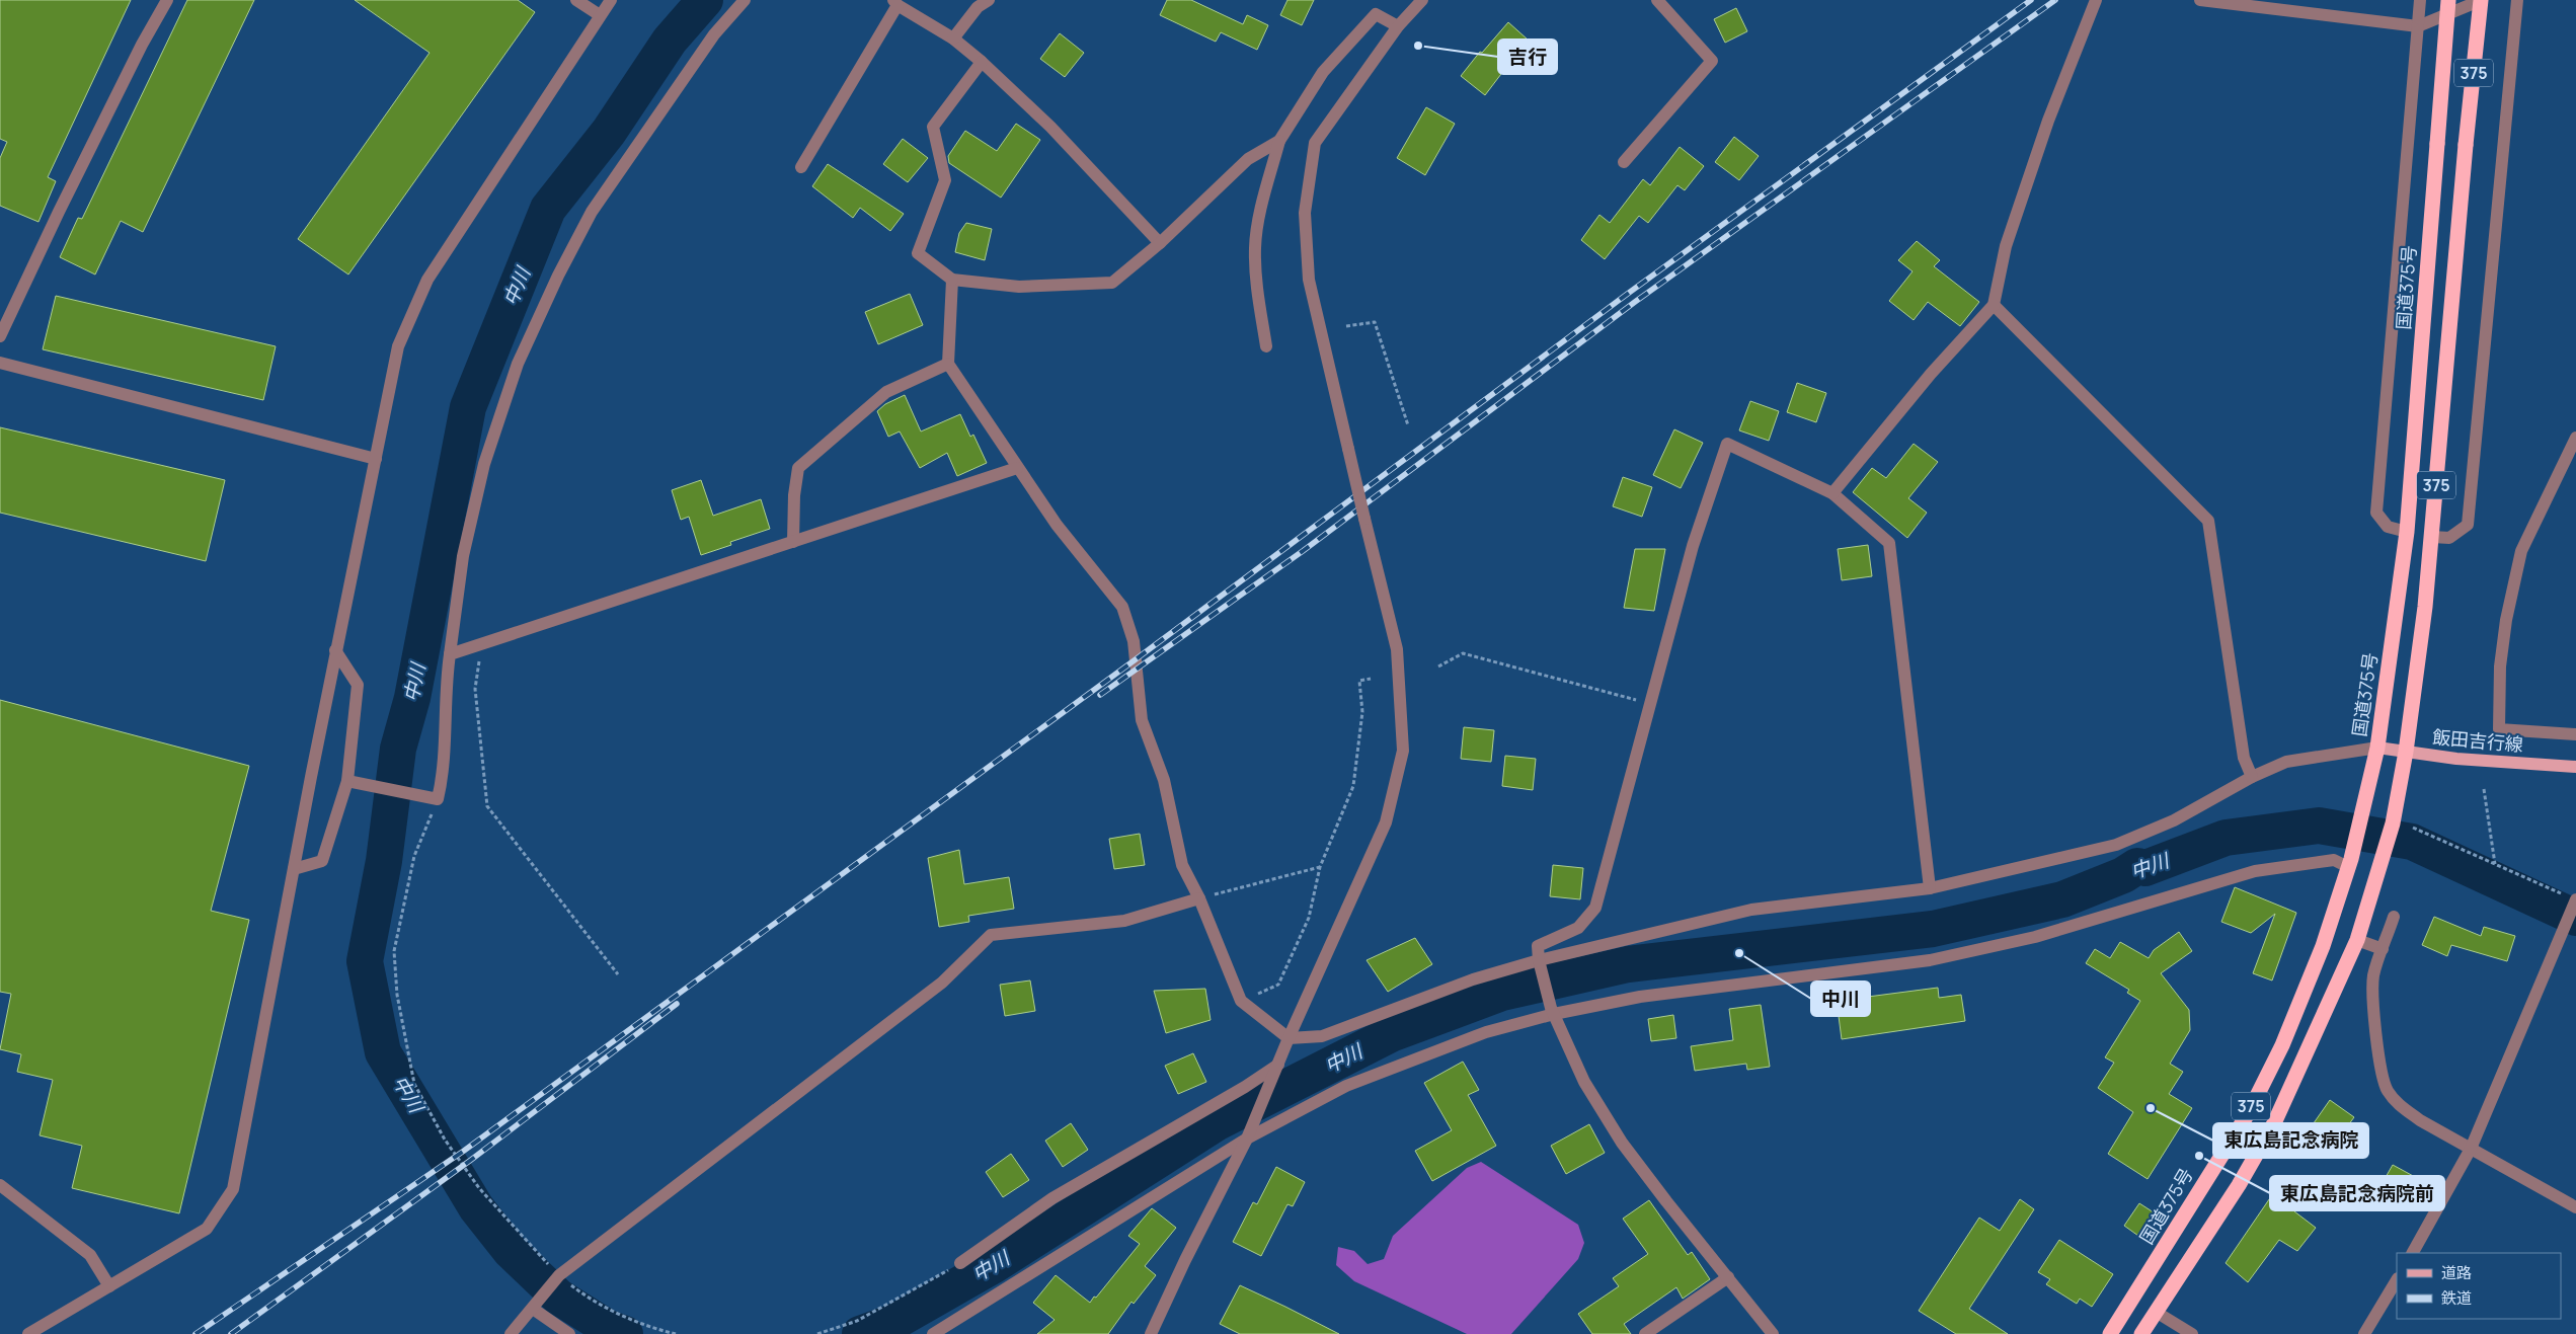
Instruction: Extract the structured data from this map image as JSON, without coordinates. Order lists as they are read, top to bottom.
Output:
{
  "streets": {
    "highway": ["375", "国道375号"],
    "main road": ["飯田吉行線"]
  },
  "crossings": [
    ["375", "飯田吉行線"],
    ["国道375号", "飯田吉行線"]
  ],
  "water": ["中川"],
  "places": [
    "吉行",
    "中川",
    "東広島記念病院",
    "東広島記念病院前"
  ],
  "legend": ["道路", "鉄道"]
}
